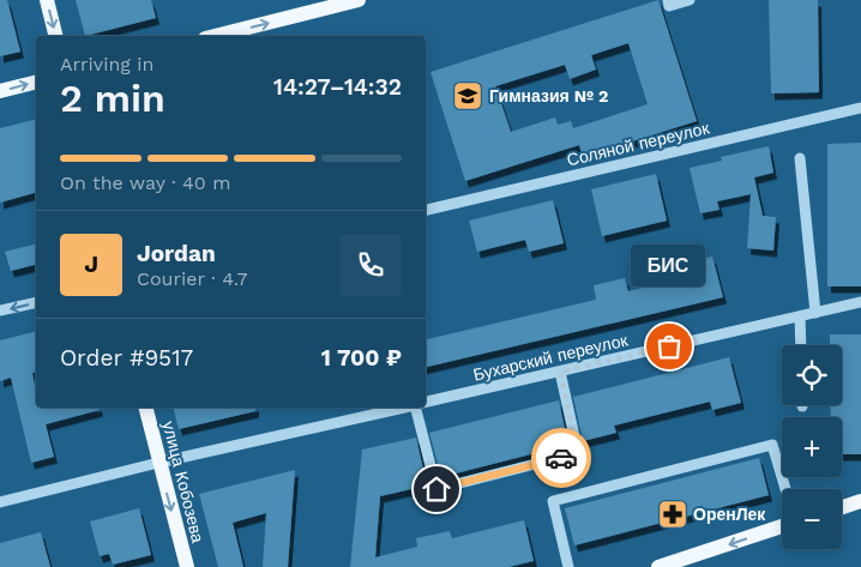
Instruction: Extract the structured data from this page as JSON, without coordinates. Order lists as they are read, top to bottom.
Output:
{
  "streets": {
    "main road": ["улица Кобозева"],
    "street": ["Соляной переулок", "Бухарский переулок"]
  },
  "one_way": ["улица Кобозева"],
  "places": {
    "school or university": ["Гимназия № 2"],
    "other": ["БИС"],
    "pharmacy": ["ОренЛек"]
  },
  "page": {
    "heading": ["2 min", "Arriving in", "14:27–14:32"],
    "panel": [
      "Jordan",
      "Courier · 4.7",
      "Order #9517",
      "1 700 ₽"
    ],
    "bar": "On the way · 40 m",
    "round": "J",
    "bubble": "БИС",
    "map_buttons": ["+", "−"]
  }
}
